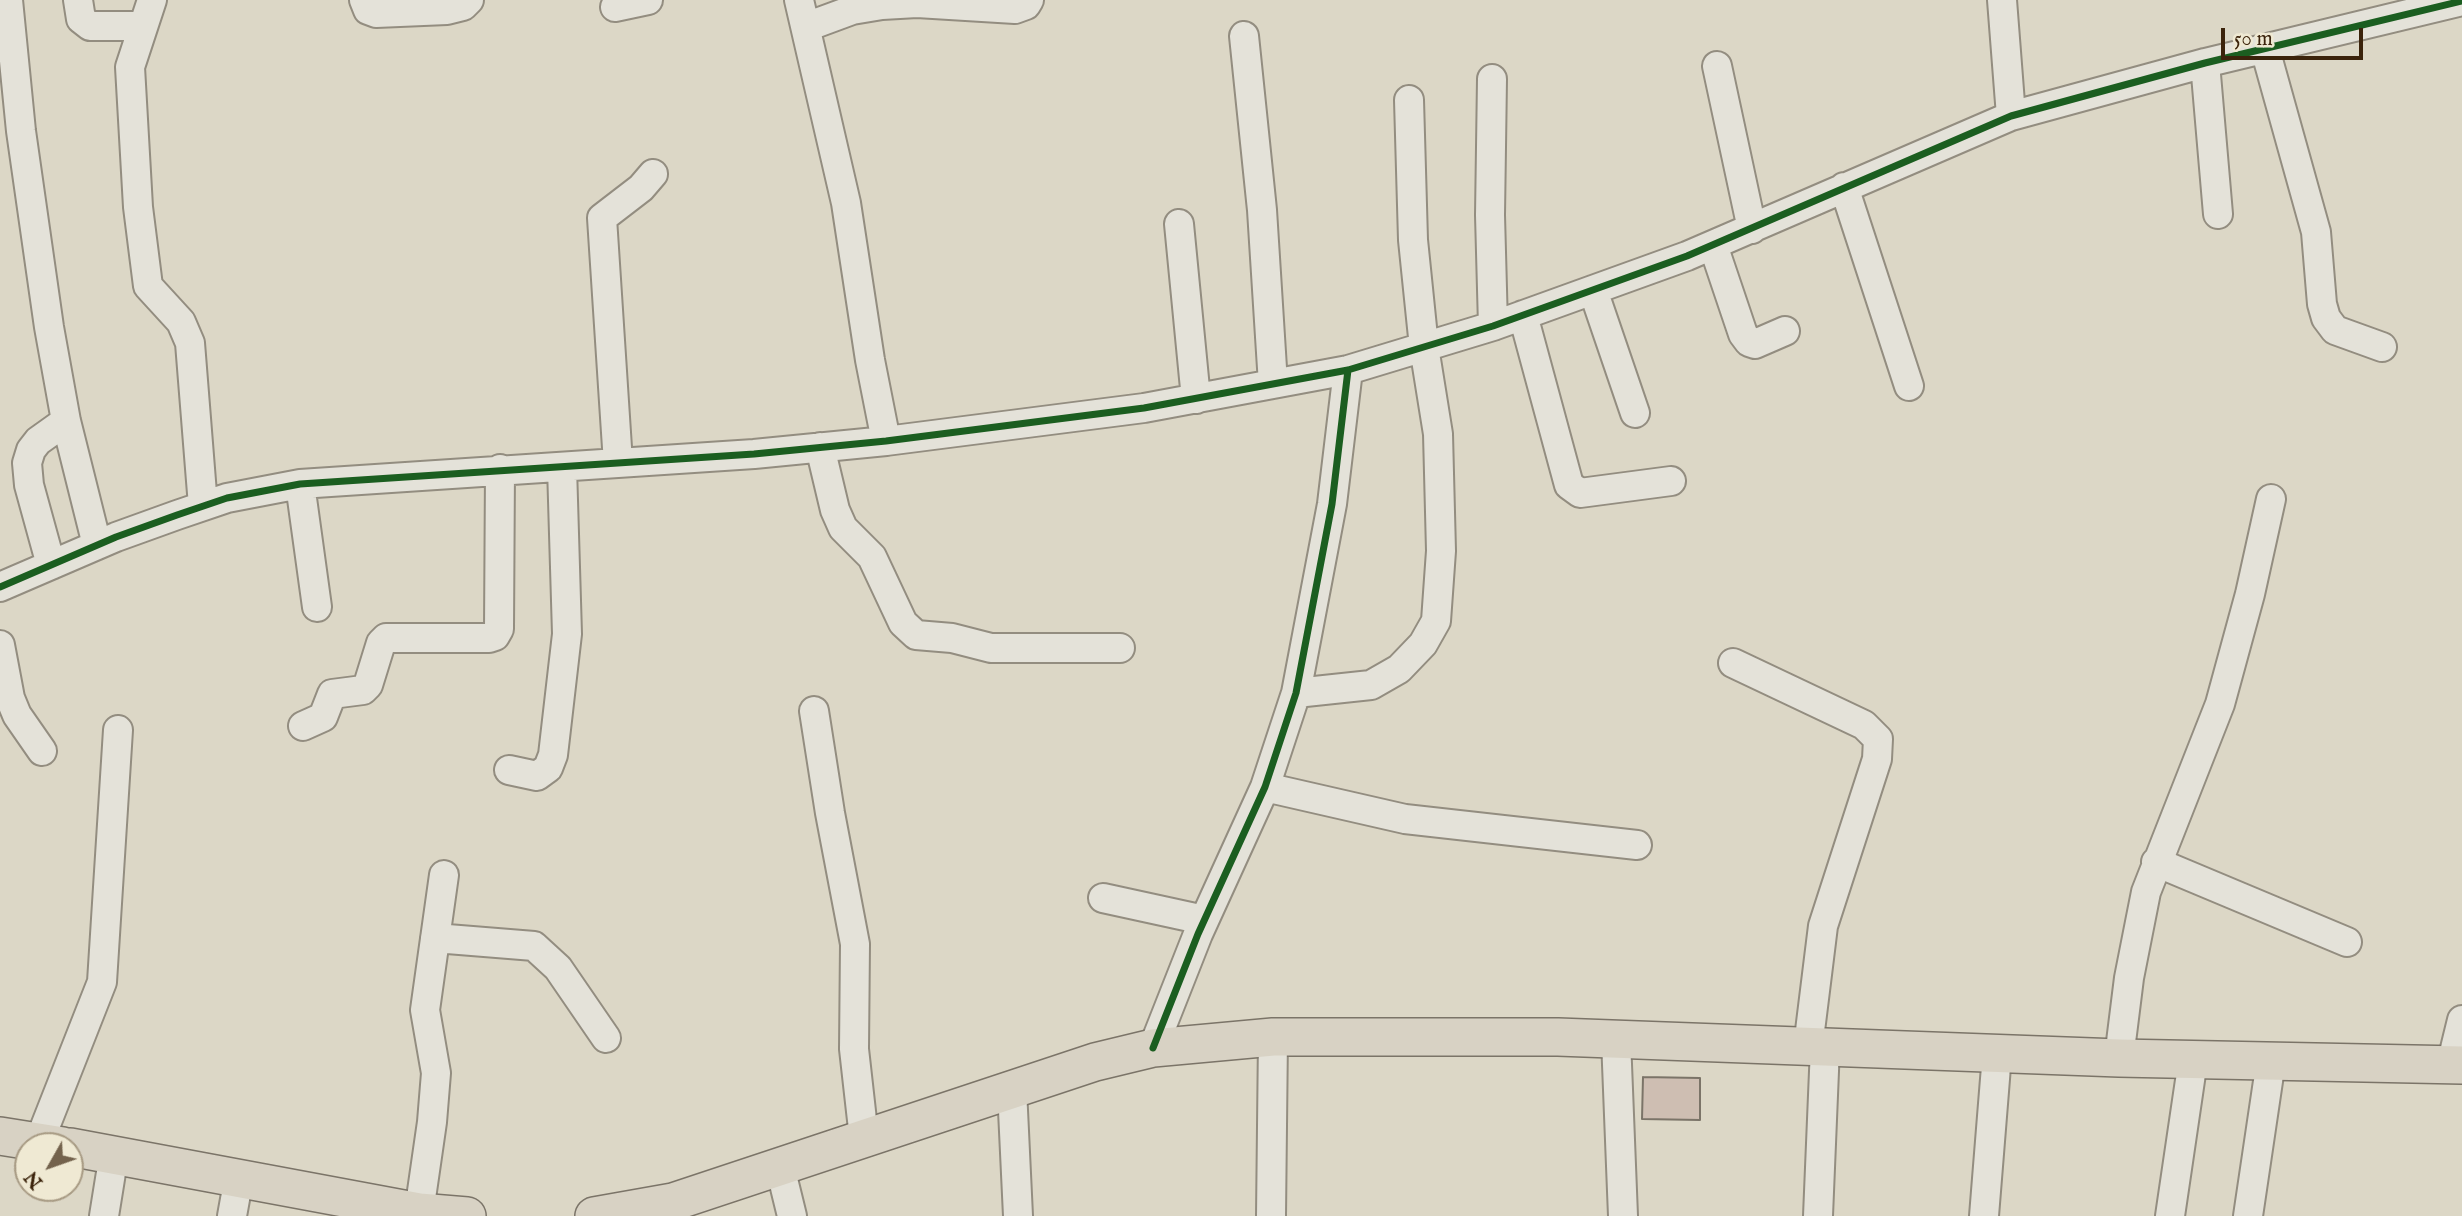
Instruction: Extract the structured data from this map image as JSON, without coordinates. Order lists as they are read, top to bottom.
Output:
{
  "scale_bar": "50 m",
  "north": "bottom left"
}
